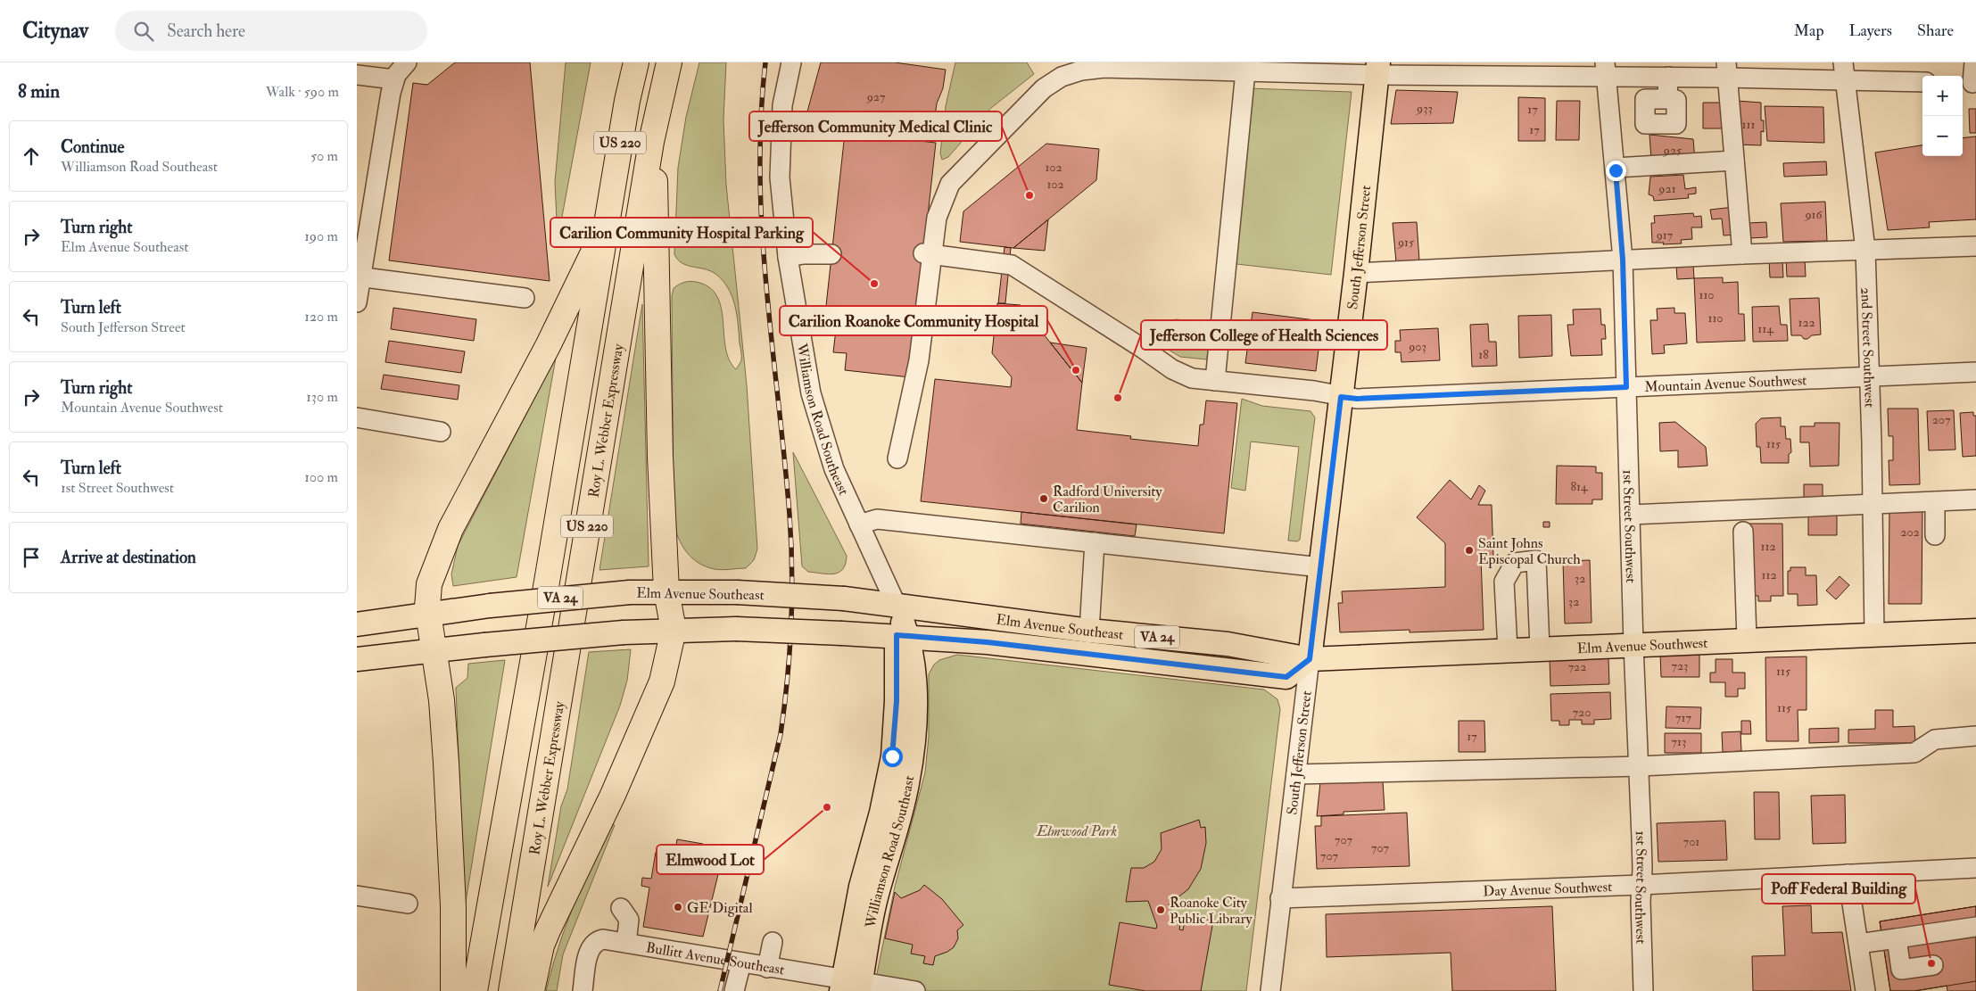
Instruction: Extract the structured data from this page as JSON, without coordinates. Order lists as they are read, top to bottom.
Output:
{
  "streets": {
    "highway": ["US 220", "Roy L. Webber Expressway"],
    "main road": [
      "South Jefferson Street",
      "Williamson Road Southeast",
      "Elm Avenue Southeast",
      "VA 24",
      "Elm Avenue Southwest"
    ],
    "street": [
      "2nd Street Southwest",
      "Mountain Avenue Southwest",
      "1st Street Southwest",
      "Day Avenue Southwest",
      "Bullitt Avenue Southeast"
    ]
  },
  "crossings": [
    ["South Jefferson Street", "Mountain Avenue Southwest"],
    ["South Jefferson Street", "Elm Avenue Southeast"],
    ["South Jefferson Street", "Elm Avenue Southwest"],
    ["South Jefferson Street", "Day Avenue Southwest"],
    ["2nd Street Southwest", "Mountain Avenue Southwest"],
    ["2nd Street Southwest", "Elm Avenue Southwest"],
    ["Mountain Avenue Southwest", "1st Street Southwest"],
    ["Williamson Road Southeast", "Elm Avenue Southeast"],
    ["Williamson Road Southeast", "Bullitt Avenue Southeast"],
    ["1st Street Southwest", "Elm Avenue Southwest"],
    ["1st Street Southwest", "Day Avenue Southwest"],
    ["Elm Avenue Southeast", "Elm Avenue Southwest"]
  ],
  "parks": ["Elmwood Park"],
  "places": [
    "Jefferson Community Medical Clinic",
    "Carilion Community Hospital Parking",
    "Carilion Roanoke Community Hospital",
    "Jefferson College of Health Sciences",
    "Radford University Carilion",
    "Saint Johns Episcopal Church",
    "Elmwood Lot",
    "GE Digital",
    "Roanoke City Public Library",
    "Poff Federal Building"
  ],
  "house_numbers": [
    "927",
    "933",
    "17",
    "111",
    "17",
    "925",
    "102",
    "102",
    "921",
    "916",
    "917",
    "915",
    "110",
    "110",
    "122",
    "114",
    "903",
    "18",
    "207",
    "115",
    "814",
    "202",
    "112",
    "112",
    "32",
    "32",
    "723",
    "722",
    "115",
    "115",
    "720",
    "717",
    "17",
    "713",
    "707",
    "701",
    "707",
    "707"
  ],
  "page": {
    "header": "Citynav",
    "search": "Search here",
    "nav": ["Map", "Layers", "Share"],
    "heading": ["8 min", "Walk · 590 m"],
    "map_buttons": ["+", "−"],
    "list": [
      ["Continue", "Williamson Road Southeast", "50 m"],
      ["Turn right", "Elm Avenue Southeast", "190 m"],
      ["Turn left", "South Jefferson Street", "120 m"],
      ["Turn right", "Mountain Avenue Southwest", "130 m"],
      ["Turn left", "1st Street Southwest", "100 m"],
      "Arrive at destination"
    ]
  }
}
